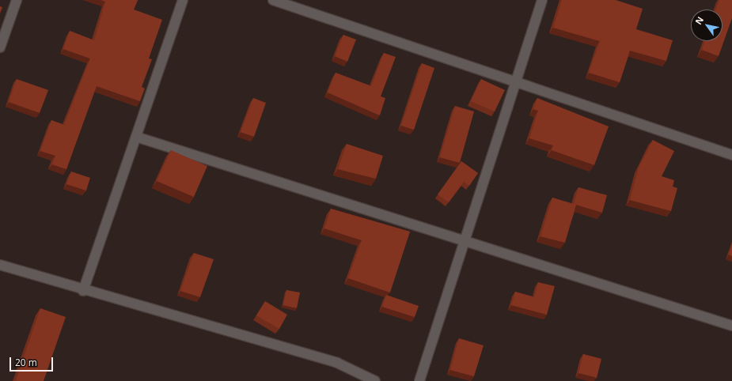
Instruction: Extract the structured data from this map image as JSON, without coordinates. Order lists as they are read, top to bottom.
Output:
{
  "scale_bar": "20 m",
  "north": "top left"
}
